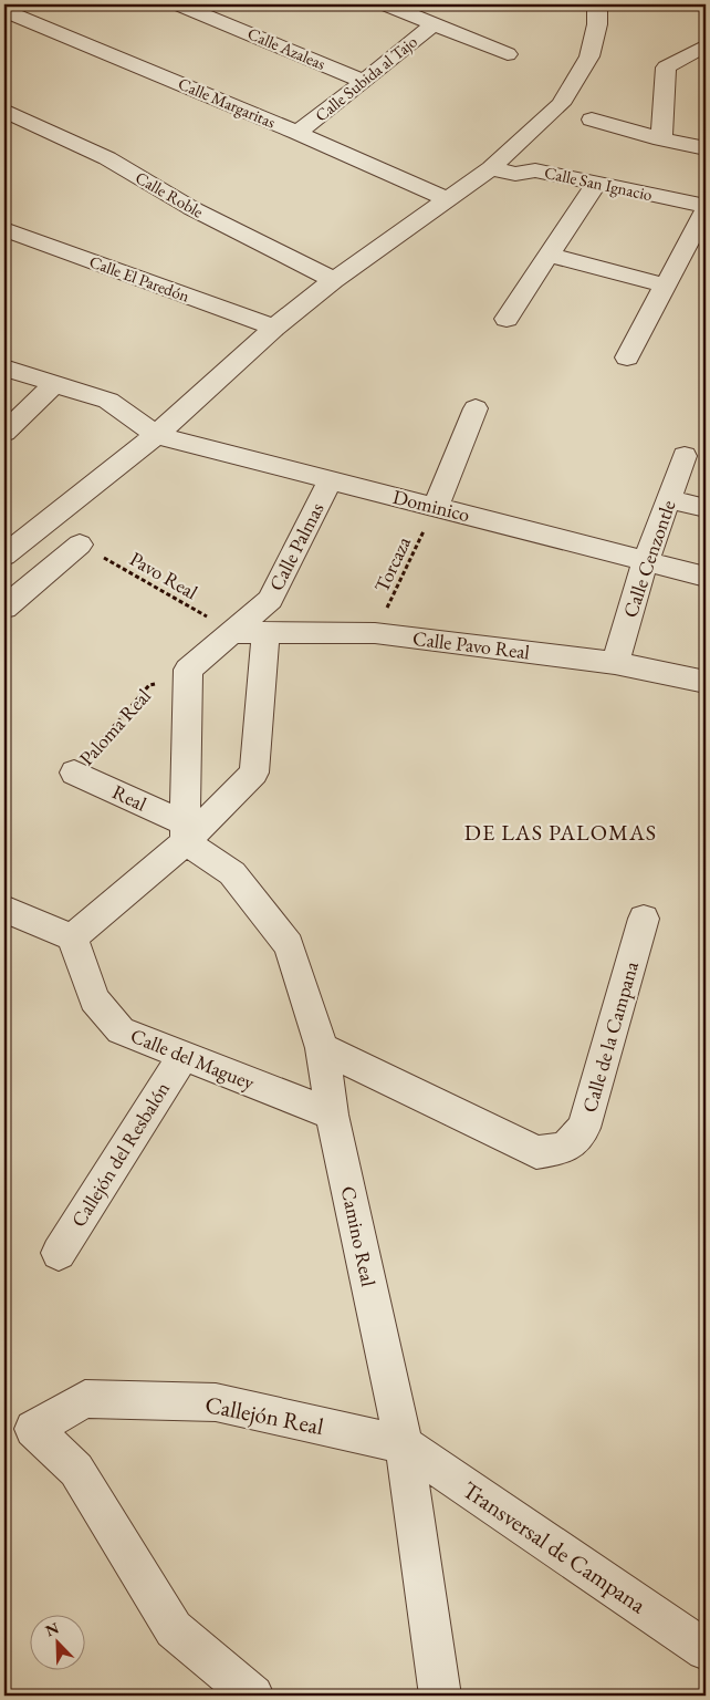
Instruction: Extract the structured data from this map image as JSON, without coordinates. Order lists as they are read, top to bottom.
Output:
{
  "streets": {
    "street": [
      "Calle Azaleas",
      "Calle Subida al Tajo",
      "Calle Margaritas",
      "Calle San Ignacio",
      "Calle Roble",
      "Calle El Paredón",
      "Dominico",
      "Calle Palmas",
      "Calle Cenzontle",
      "Calle Pavo Real",
      "Real",
      "Calle de la Campana",
      "Calle del Maguey",
      "Callejón del Resbalón",
      "Camino Real",
      "Callejón Real",
      "Transversal de Campana"
    ],
    "path": ["Torcaza", "Pavo Real", "Paloma Real"]
  },
  "crossings": [
    ["Calle Azaleas", "Calle Subida al Tajo"],
    ["Calle Subida al Tajo", "Calle Margaritas"],
    ["Dominico", "Calle Palmas"],
    ["Dominico", "Calle Cenzontle"],
    ["Dominico", "Torcaza"],
    ["Calle Palmas", "Pavo Real"],
    ["Calle Palmas", "Calle Pavo Real"],
    ["Calle Cenzontle", "Calle Pavo Real"],
    ["Torcaza", "Calle Pavo Real"],
    ["Pavo Real", "Calle Pavo Real"],
    ["Paloma Real", "Real"],
    ["Real", "Camino Real"],
    ["Calle de la Campana", "Camino Real"],
    ["Calle del Maguey", "Callejón del Resbalón"],
    ["Calle del Maguey", "Camino Real"],
    ["Camino Real", "Callejón Real"],
    ["Camino Real", "Transversal de Campana"],
    ["Callejón Real", "Transversal de Campana"]
  ],
  "districts": ["DE LAS PALOMAS"],
  "north": "top left"
}
